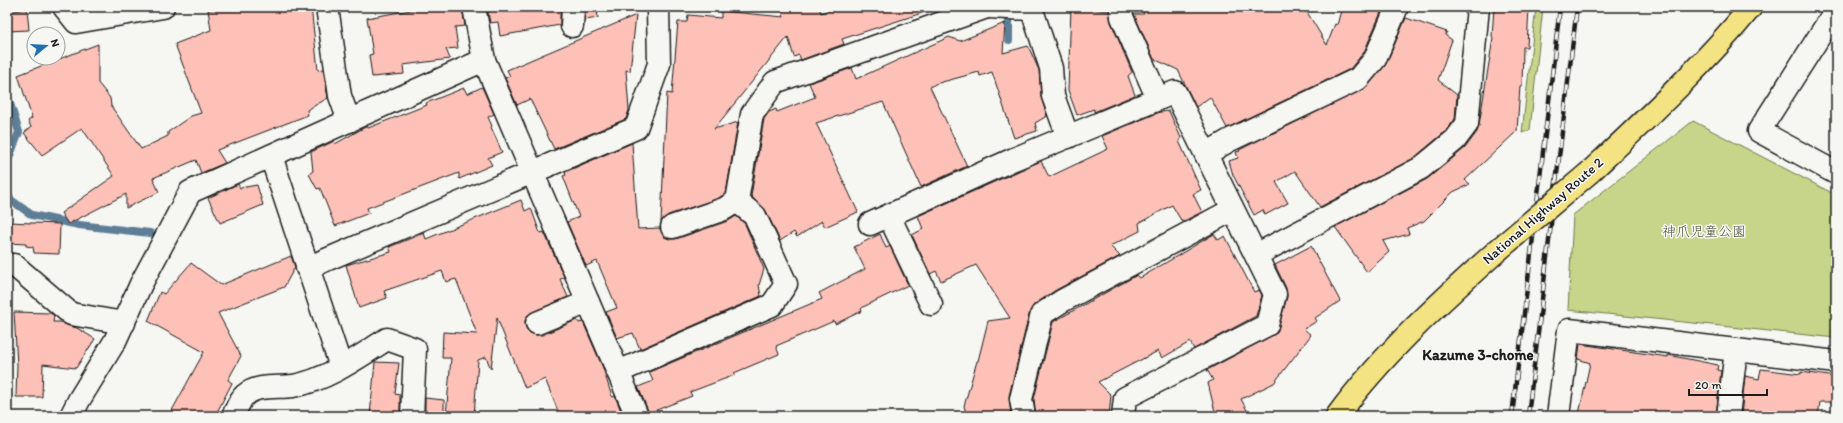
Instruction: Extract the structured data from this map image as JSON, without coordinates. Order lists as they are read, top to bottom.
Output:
{
  "streets": {
    "highway": ["National Highway Route 2"]
  },
  "districts": ["Kazume 3-chome"],
  "parks": ["神爪児童公園"],
  "scale_bar": "20 m",
  "north": "right"
}
